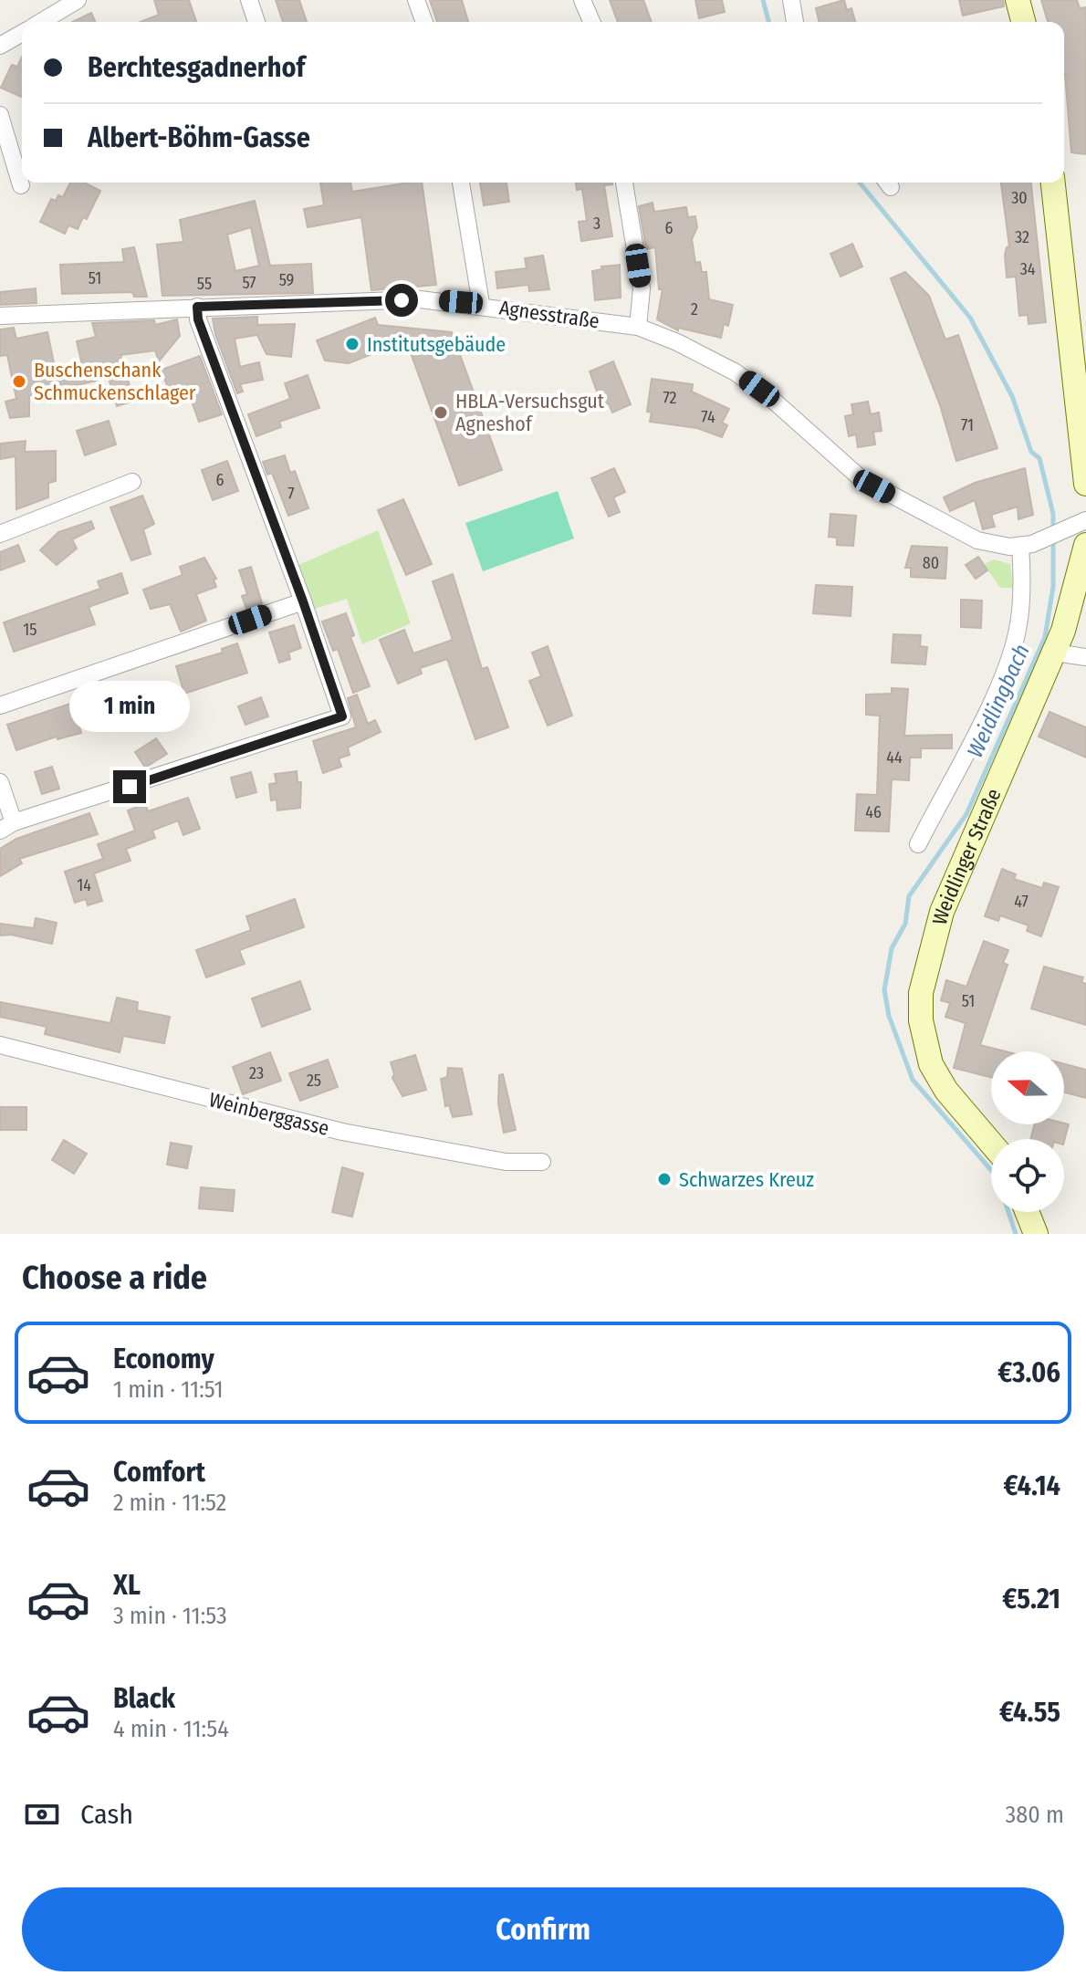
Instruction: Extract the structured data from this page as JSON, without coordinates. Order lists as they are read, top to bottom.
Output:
{
  "streets": {
    "main road": ["Weidlinger Straße"],
    "street": ["Agnesstraße", "Weinberggasse"]
  },
  "water": ["Weidlingbach"],
  "places": [
    "Institutsgebäude",
    "Buschenschank Schmuckenschlager",
    "HBLA-Versuchsgut Agneshof",
    "Schwarzes Kreuz"
  ],
  "house_numbers": [
    "30",
    "3",
    "6",
    "32",
    "34",
    "51",
    "59",
    "57",
    "55",
    "2",
    "72",
    "74",
    "71",
    "6",
    "7",
    "80",
    "15",
    "44",
    "46",
    "14",
    "47",
    "51",
    "23",
    "25"
  ],
  "north": "left",
  "page": {
    "banner": ["Berchtesgadnerhof", "Albert-Böhm-Gasse"],
    "bubble": "1 min",
    "heading": "Choose a ride",
    "list": [
      {
        "name": "Economy",
        "note": "1 min · 11:51",
        "value": "€3.06"
      },
      {
        "name": "Comfort",
        "note": "2 min · 11:52",
        "value": "€4.14"
      },
      {
        "name": "XL",
        "note": "3 min · 11:53",
        "value": "€5.21"
      },
      {
        "name": "Black",
        "note": "4 min · 11:54",
        "value": "€4.55"
      }
    ],
    "pay": ["Cash", "380 m"],
    "buttons": "Confirm"
  }
}
